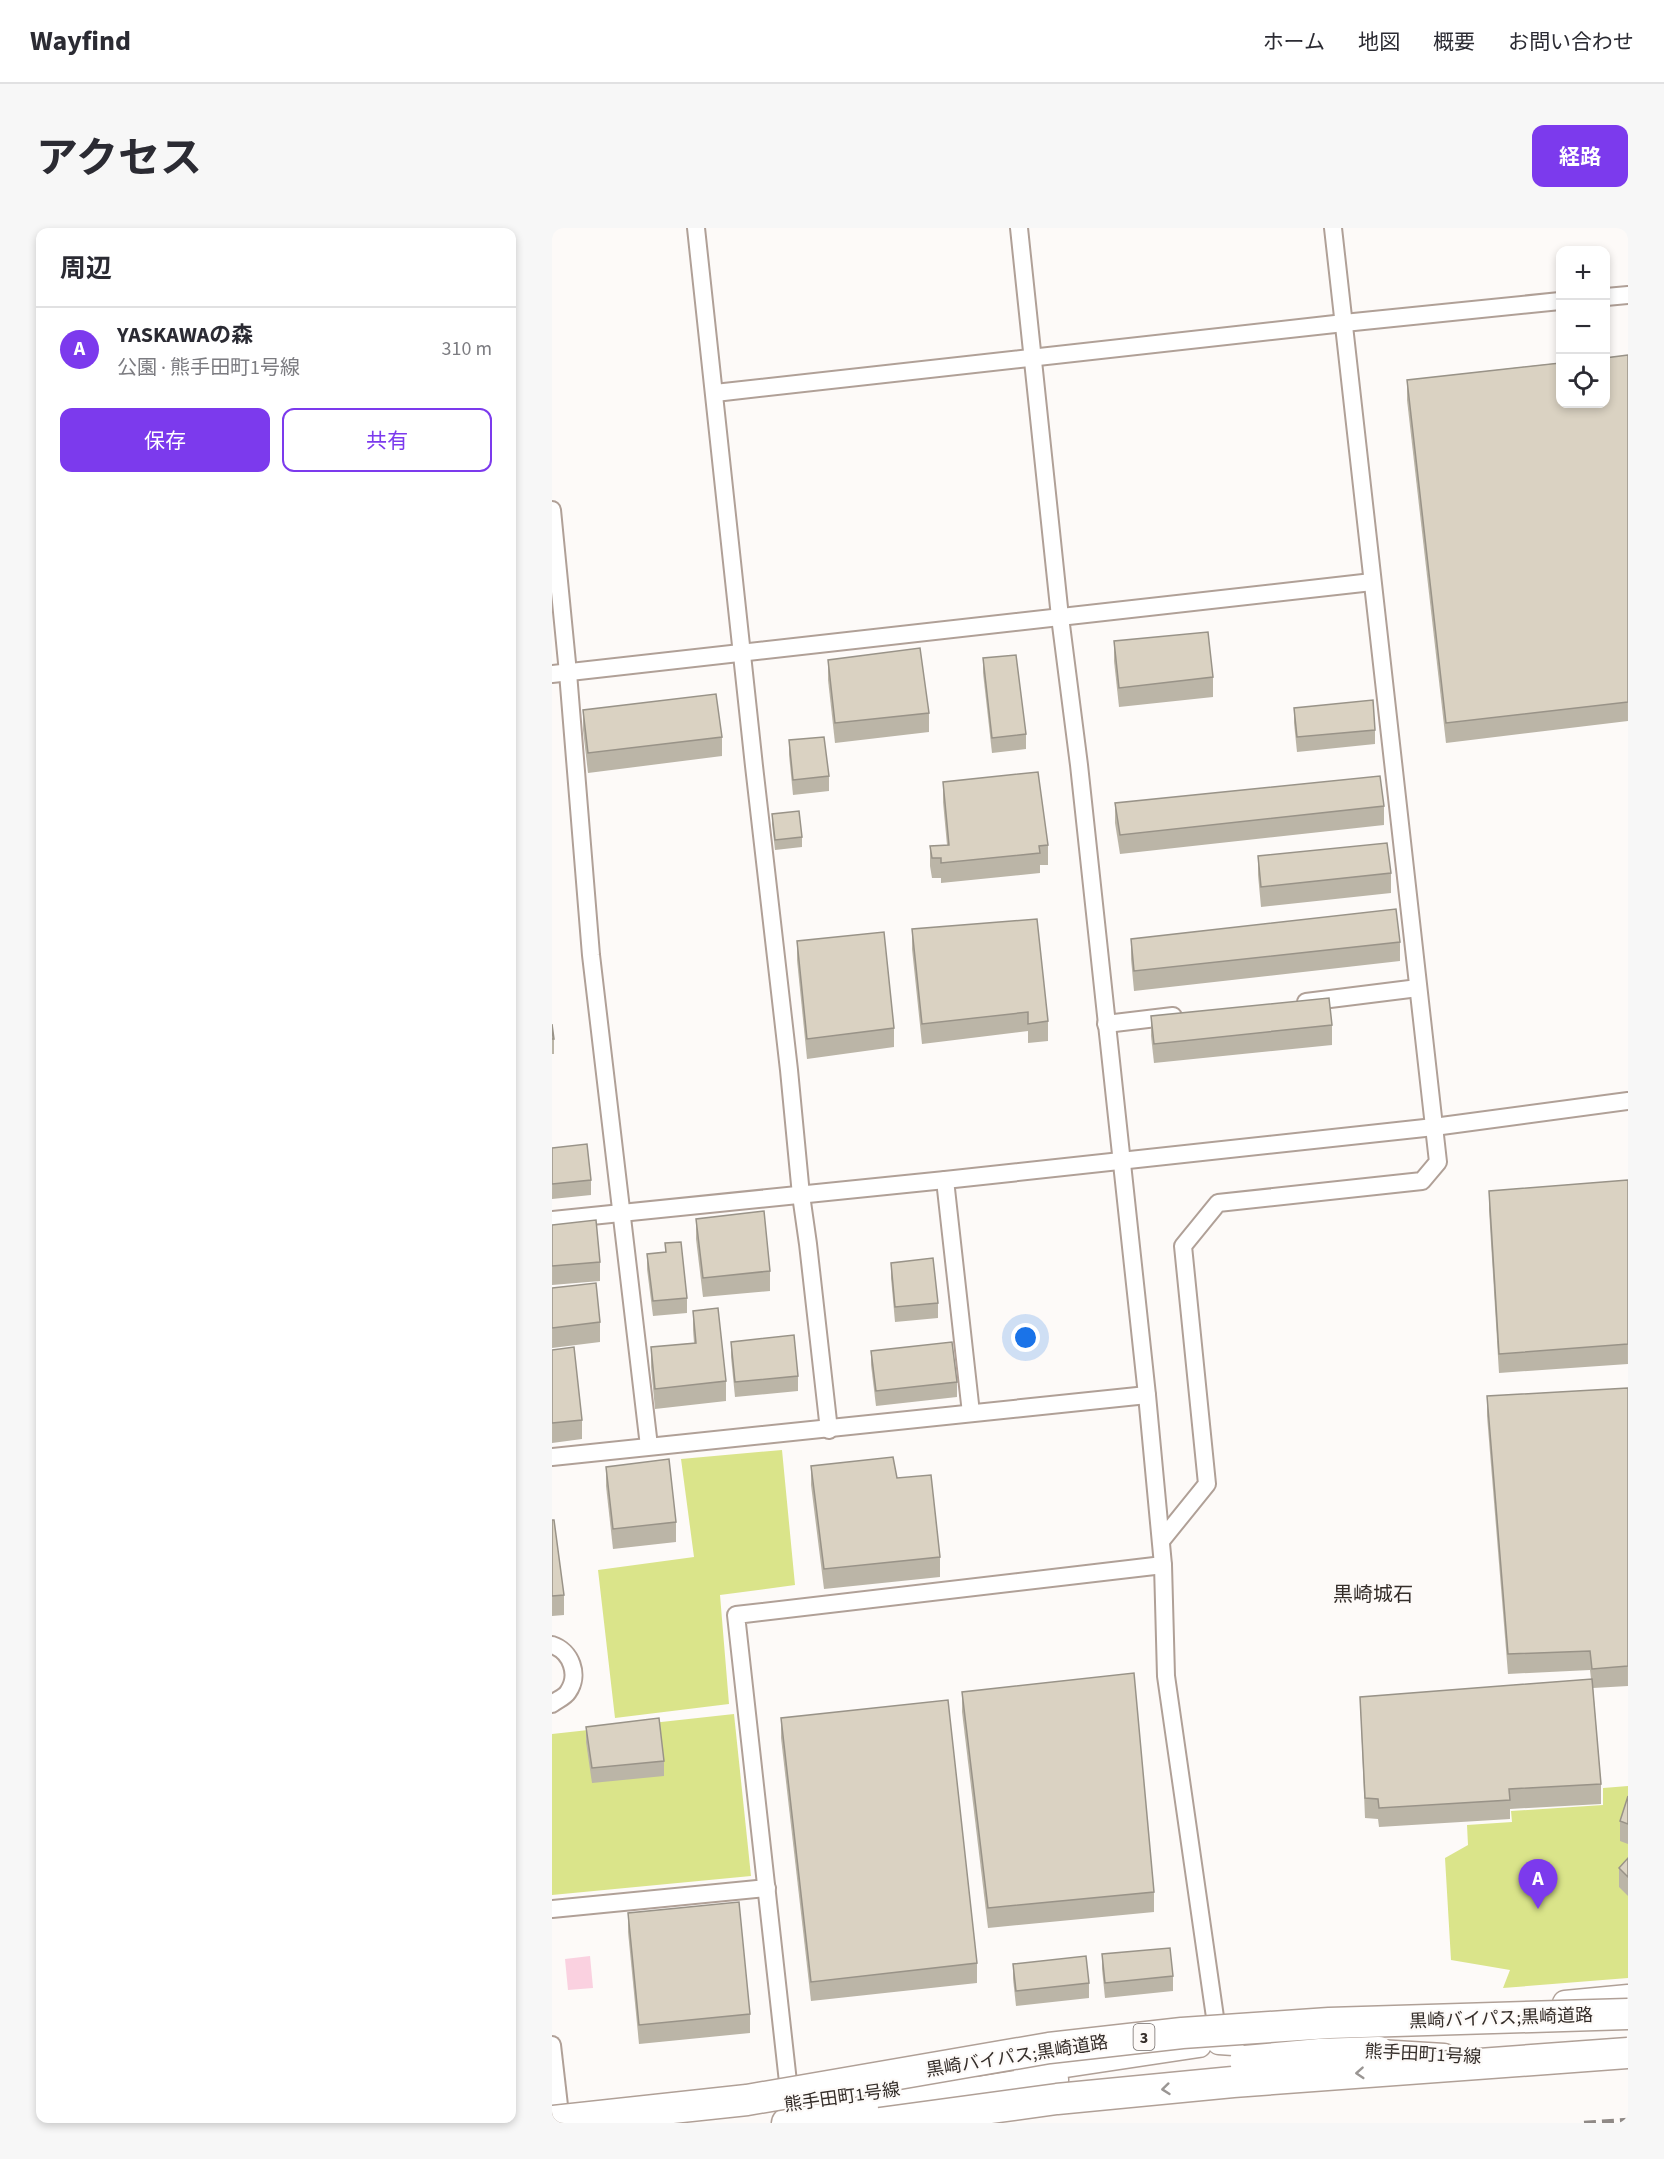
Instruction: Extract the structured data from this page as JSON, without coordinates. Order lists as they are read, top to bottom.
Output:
{
  "streets": {
    "highway": ["黒崎バイパス;黒崎道路", "3"],
    "street": ["熊手田町1号線"]
  },
  "districts": ["黒崎城石"],
  "page": {
    "header": "Wayfind",
    "nav": [
      "ホーム",
      "地図",
      "概要",
      "お問い合わせ"
    ],
    "title": "アクセス",
    "buttons": [
      "経路",
      ["保存", "共有"]
    ],
    "heading": "周辺",
    "map_buttons": ["+", "−"],
    "list": [
      {
        "mark": "A",
        "name": "YASKAWAの森",
        "note": "公園 · 熊手田町1号線",
        "value": "310 m"
      }
    ],
    "pins": "A"
  }
}
